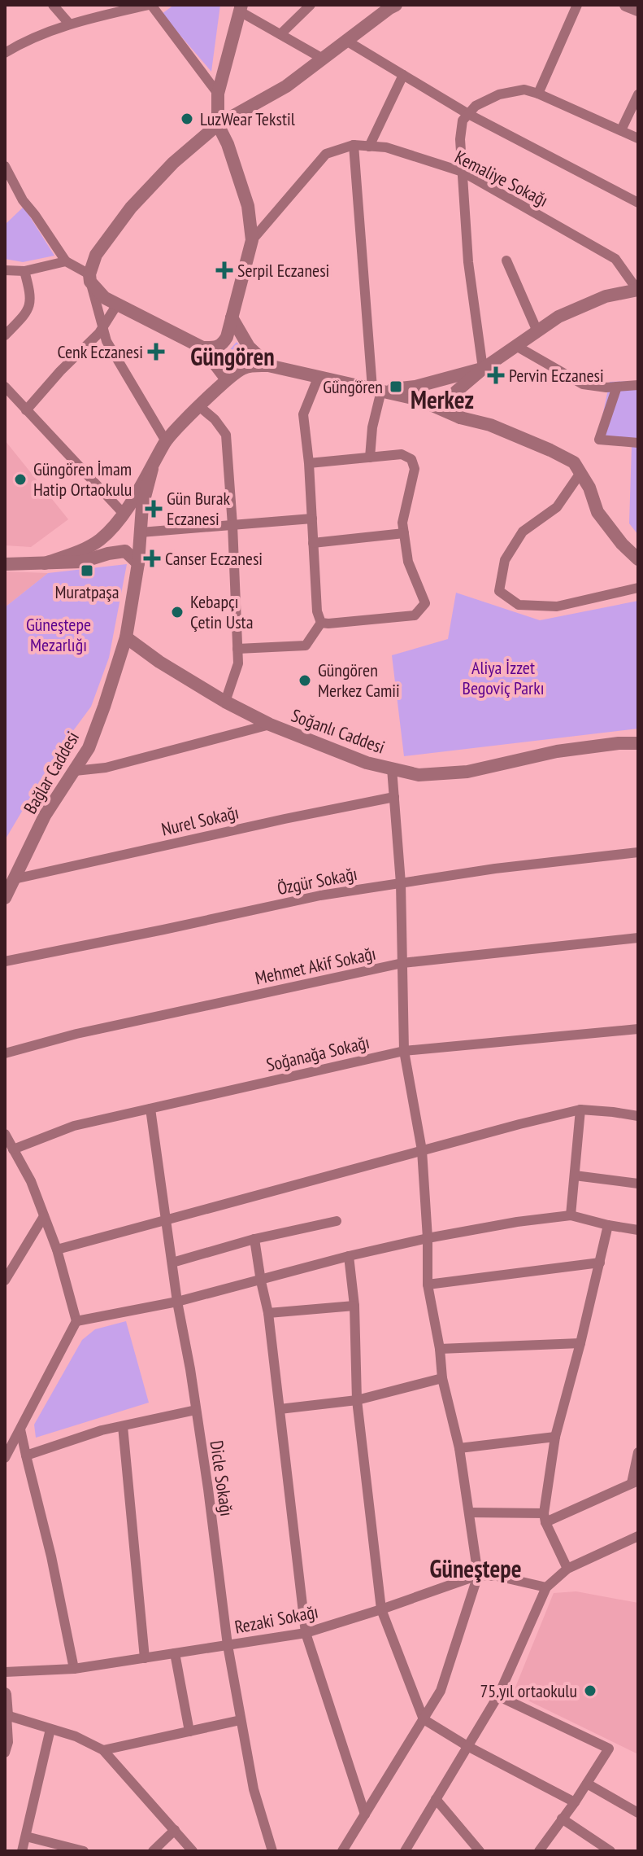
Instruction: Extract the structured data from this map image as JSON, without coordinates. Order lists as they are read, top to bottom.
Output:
{
  "streets": {
    "street": [
      "Kemaliye Sokağı",
      "Soğanlı Caddesi",
      "Bağlar Caddesi",
      "Nurel Sokağı",
      "Özgür Sokağı",
      "Mehmet Akif Sokağı",
      "Soğanağa Sokağı",
      "Dicle Sokağı",
      "Rezaki Sokağı"
    ]
  },
  "crossings": [
    ["Soğanlı Caddesi", "Bağlar Caddesi"],
    ["Bağlar Caddesi", "Nurel Sokağı"],
    ["Soğanağa Sokağı", "Dicle Sokağı"],
    ["Dicle Sokağı", "Rezaki Sokağı"]
  ],
  "districts": ["Güngören", "Merkez", "Güneştepe"],
  "parks": ["Güneştepe Mezarlığı", "Aliya İzzet Begoviç Parkı"],
  "places": {
    "other": [
      "LuzWear Tekstil",
      "Güngören İmam Hatip Ortaokulu",
      "Kebapçı Çetin Usta",
      "Güngören Merkez Camii",
      "75.yıl ortaokulu"
    ],
    "health": [
      "Serpil Eczanesi",
      "Cenk Eczanesi",
      "Pervin Eczanesi",
      "Gün Burak Eczanesi",
      "Canser Eczanesi"
    ],
    "transit": ["Güngören", "Muratpaşa"]
  }
}
